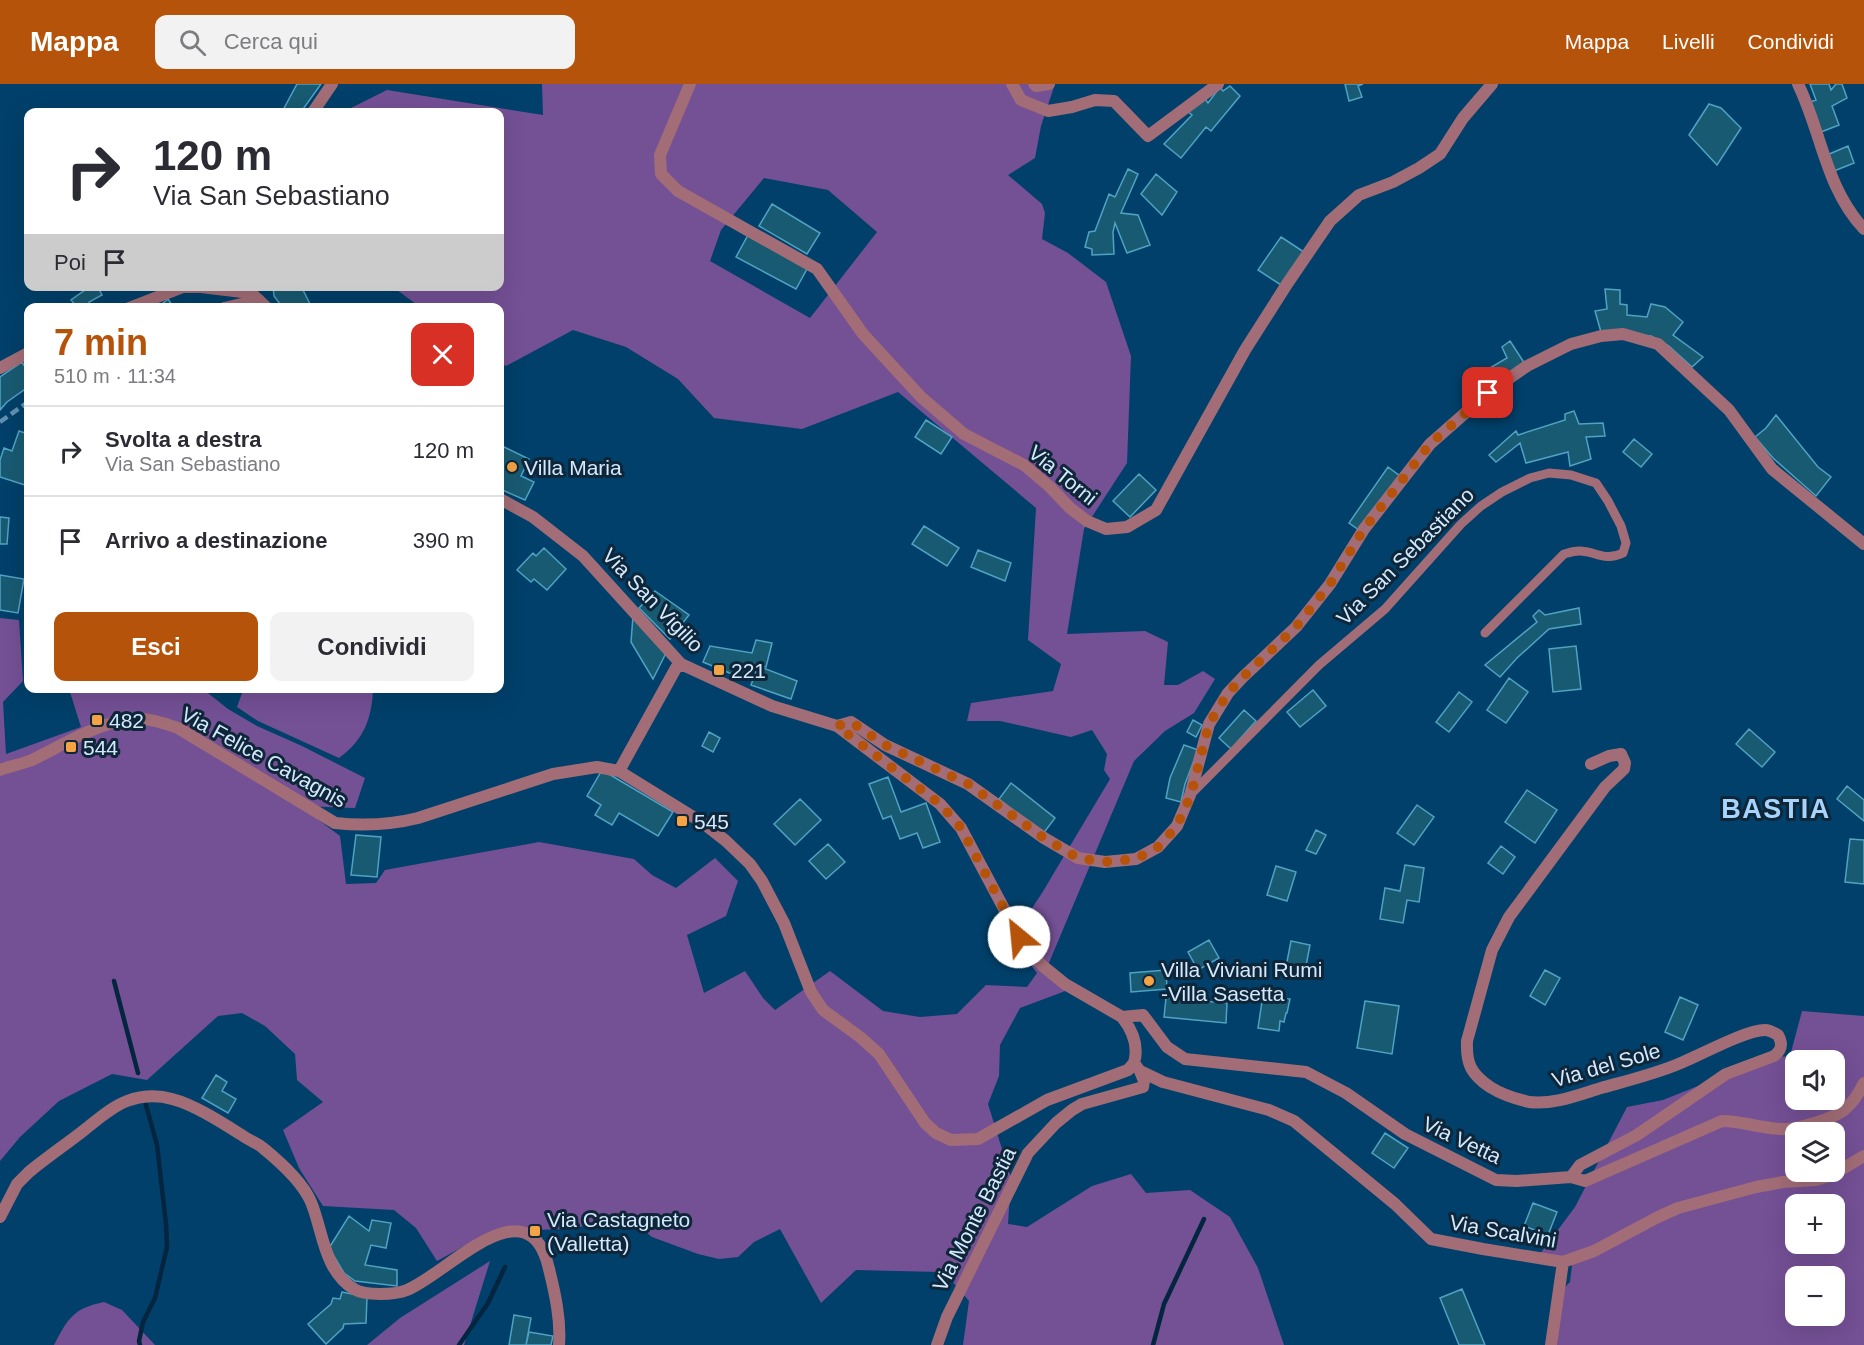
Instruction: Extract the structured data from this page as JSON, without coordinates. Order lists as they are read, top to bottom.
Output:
{
  "streets": {
    "street": [
      "Via Torni",
      "Via San Sebastiano",
      "Via San Vigilio",
      "Via Felice Cavagnis",
      "Via del Sole",
      "Via Vetta",
      "Via Monte Bastia",
      "Via Scalvini"
    ]
  },
  "crossings": [
    ["Via San Sebastiano", "Via San Vigilio"],
    ["Via San Vigilio", "Via Vetta"],
    ["Via Felice Cavagnis", "Via Monte Bastia"],
    ["Via Felice Cavagnis", "Via Scalvini"],
    ["Via del Sole", "Via Vetta"],
    ["Via Monte Bastia", "Via Scalvini"]
  ],
  "districts": ["BASTIA"],
  "places": {
    "other": ["Villa Maria", "Villa Viviani Rumi -Villa Sasetta"],
    "transit": [
      "221",
      "482",
      "544",
      "545",
      "Via Castagneto (Valletta)"
    ]
  },
  "page": {
    "header": "Mappa",
    "search": "Cerca qui",
    "nav": ["Mappa", "Livelli", "Condividi"],
    "turn": ["120 m", "Via San Sebastiano"],
    "then": "Poi",
    "heading": ["7 min", "510 m · 11:34"],
    "list": [
      {
        "name": "Svolta a destra",
        "note": "Via San Sebastiano",
        "value": "120 m"
      },
      {
        "name": "Arrivo a destinazione",
        "value": "390 m"
      }
    ],
    "buttons": ["Esci", "Condividi"],
    "map_buttons": ["+", "−"]
  }
}
